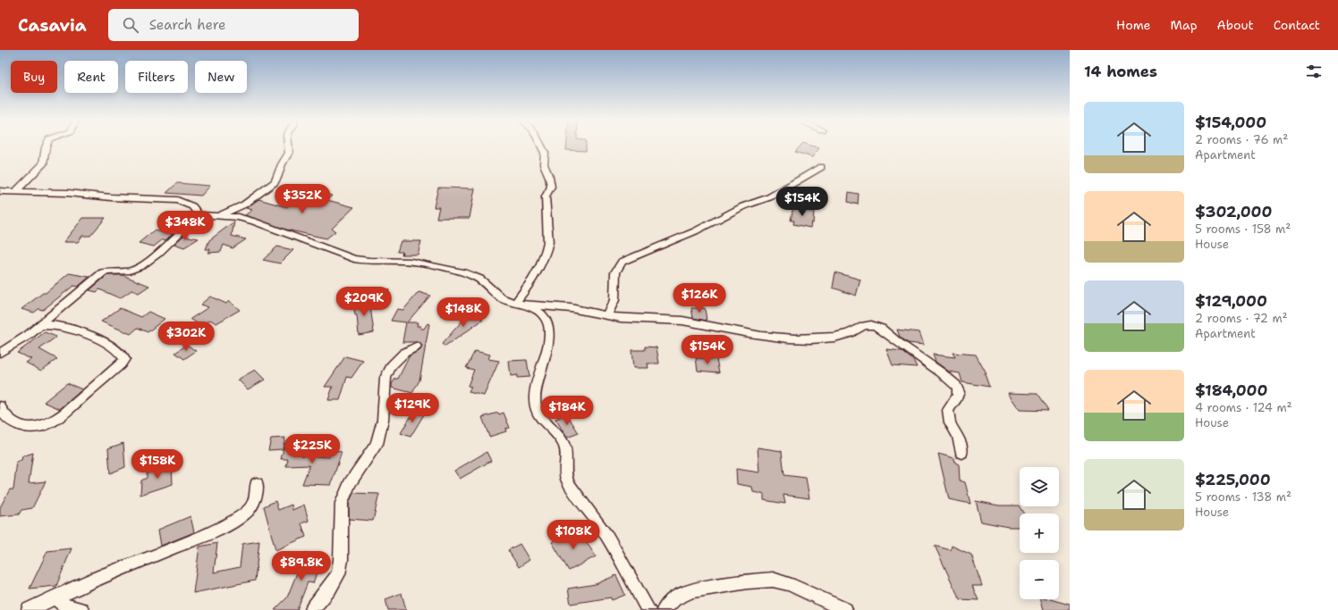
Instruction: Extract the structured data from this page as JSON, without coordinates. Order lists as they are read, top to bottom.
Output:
{
  "page": {
    "header": "Casavia",
    "search": "Search here",
    "nav": [
      "Home",
      "Map",
      "About",
      "Contact"
    ],
    "heading": "14 homes",
    "chip": [
      "Buy",
      "Rent",
      "Filters",
      "New"
    ],
    "list": [
      {
        "name": "$154,000",
        "note": "2 rooms · 76 m² · Apartment"
      },
      {
        "name": "$302,000",
        "note": "5 rooms · 158 m² · House"
      },
      {
        "name": "$129,000",
        "note": "2 rooms · 72 m² · Apartment"
      },
      {
        "name": "$184,000",
        "note": "4 rooms · 124 m² · House"
      },
      {
        "name": "$225,000",
        "note": "5 rooms · 138 m² · House"
      }
    ],
    "price": [
      "$352K",
      "$154K",
      "$348K",
      "$126K",
      "$209K",
      "$148K",
      "$302K",
      "$154K",
      "$129K",
      "$184K",
      "$225K",
      "$158K",
      "$108K",
      "$89.8K"
    ],
    "map_buttons": ["+", "−"]
  }
}
